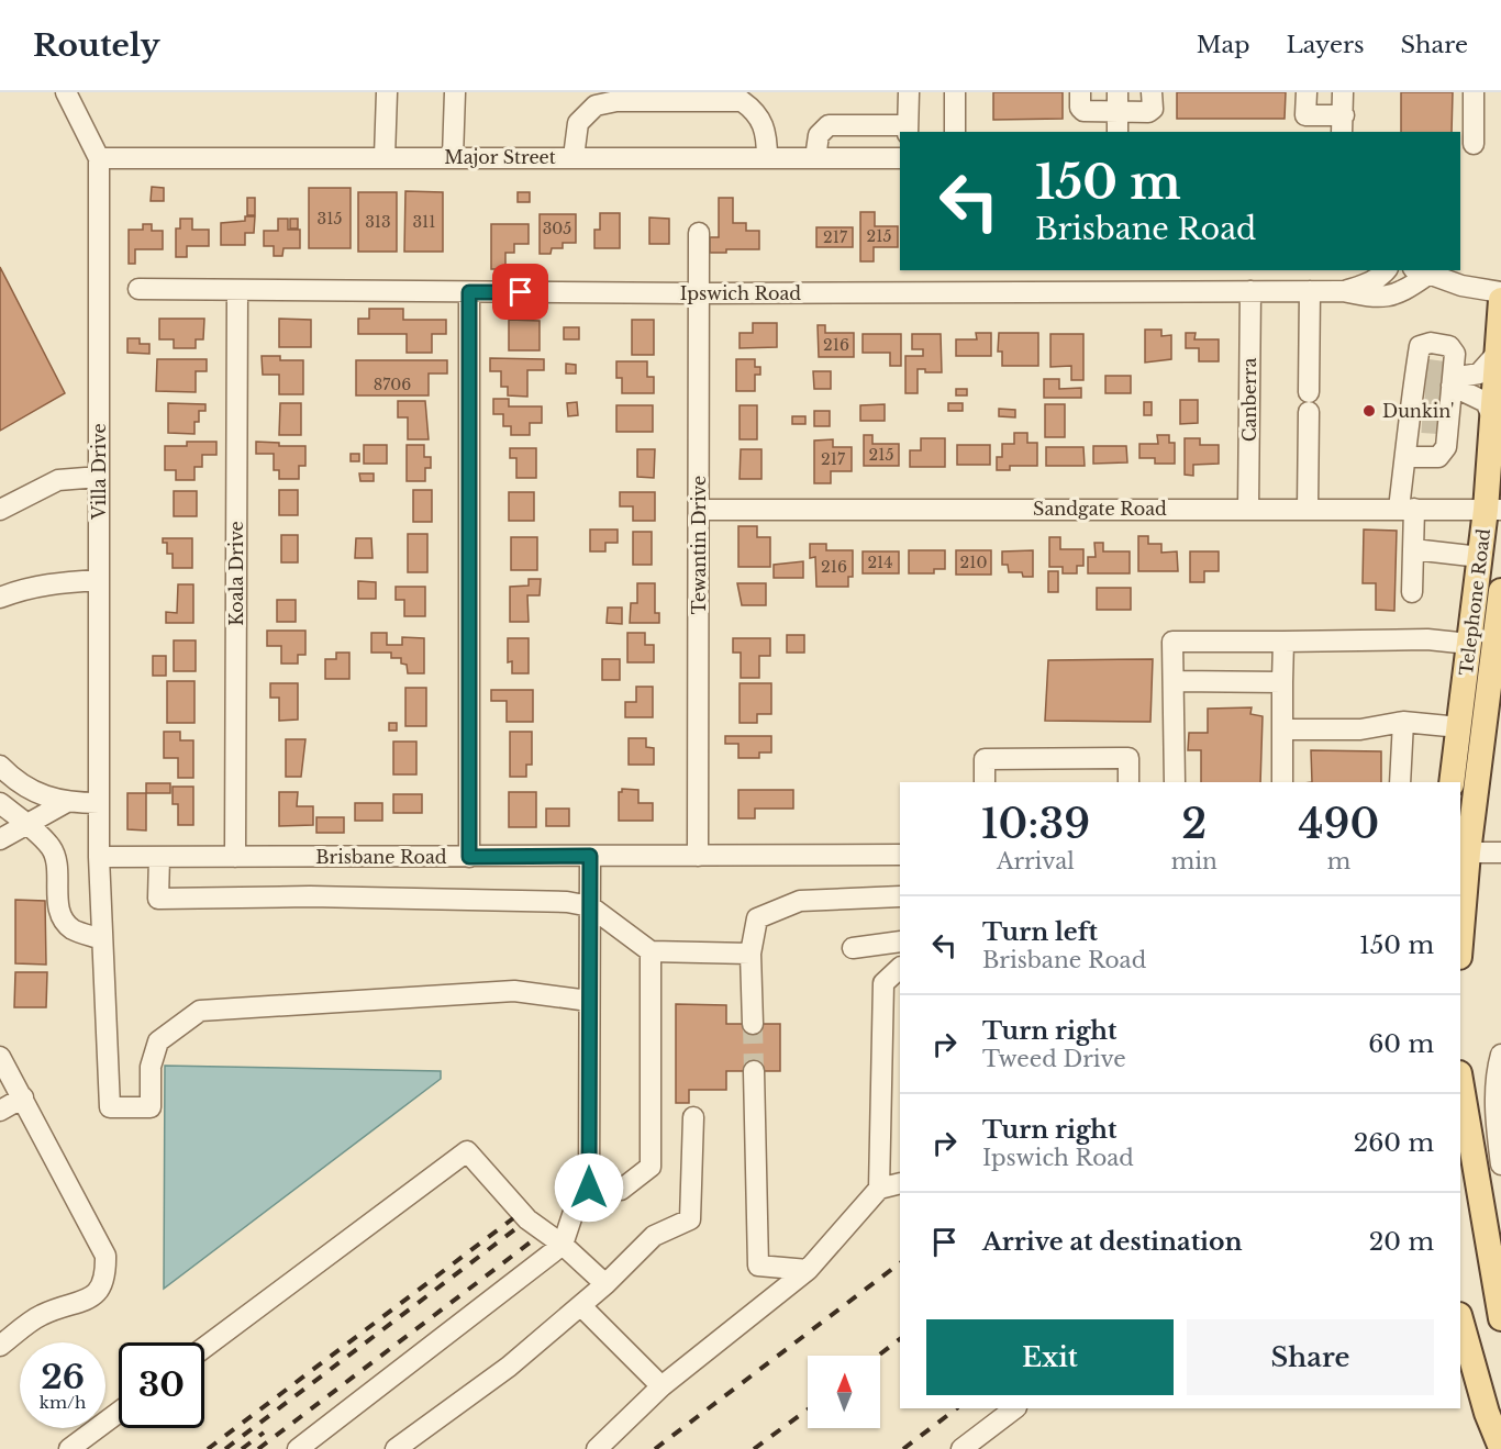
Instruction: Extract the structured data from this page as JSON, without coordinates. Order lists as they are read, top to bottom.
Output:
{
  "streets": {
    "main road": ["Telephone Road"],
    "street": [
      "Major Street",
      "Ipswich Road",
      "Canberra",
      "Villa Drive",
      "Sandgate Road",
      "Tewantin Drive",
      "Koala Drive",
      "Brisbane Road"
    ]
  },
  "crossings": [
    ["Major Street", "Villa Drive"],
    ["Ipswich Road", "Canberra"],
    ["Ipswich Road", "Tewantin Drive"],
    ["Ipswich Road", "Koala Drive"],
    ["Canberra", "Sandgate Road"],
    ["Villa Drive", "Brisbane Road"],
    ["Sandgate Road", "Tewantin Drive"],
    ["Sandgate Road", "Telephone Road"],
    ["Tewantin Drive", "Brisbane Road"],
    ["Koala Drive", "Brisbane Road"]
  ],
  "places": ["Dunkin'"],
  "house_numbers": [
    "315",
    "313",
    "311",
    "305",
    "215",
    "217",
    "216",
    "8706",
    "215",
    "217",
    "214",
    "210",
    "216"
  ],
  "north": "top",
  "page": {
    "header": "Routely",
    "nav": ["Map", "Layers", "Share"],
    "turn": ["150 m", "Brisbane Road"],
    "eta": [
      "10:39",
      "Arrival",
      "2",
      "min",
      "490",
      "m"
    ],
    "list": [
      {
        "name": "Turn left",
        "note": "Brisbane Road",
        "value": "150 m"
      },
      {
        "name": "Turn right",
        "note": "Tweed Drive",
        "value": "60 m"
      },
      {
        "name": "Turn right",
        "note": "Ipswich Road",
        "value": "260 m"
      },
      {
        "name": "Arrive at destination",
        "value": "20 m"
      }
    ],
    "buttons": ["Exit", "Share"],
    "speed": "26 km/h",
    "limit": "30"
  }
}
